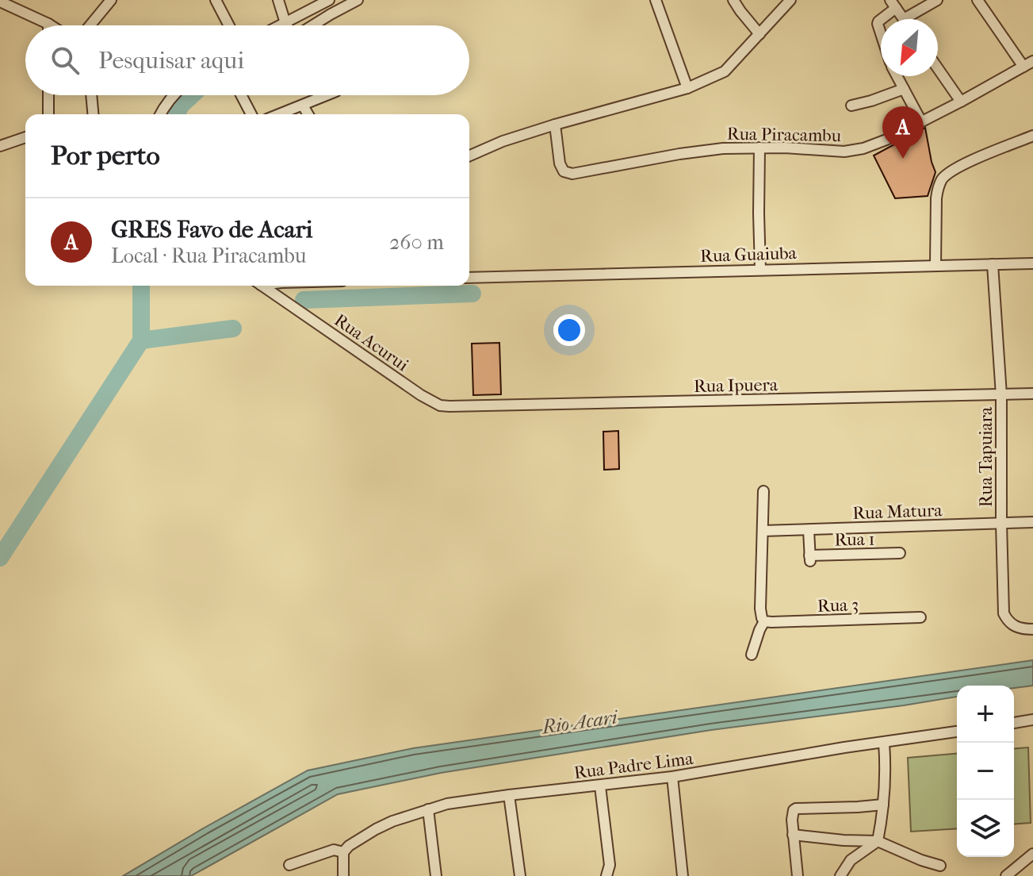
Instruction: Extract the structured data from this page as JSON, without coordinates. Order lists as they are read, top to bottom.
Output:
{
  "streets": {
    "street": [
      "Rua Piracambu",
      "Rua Guaiuba",
      "Rua Acurui",
      "Rua Ipuera",
      "Rua Tapuiara",
      "Rua Matura",
      "Rua 1",
      "Rua 3",
      "Rua Padre Lima"
    ]
  },
  "crossings": [
    ["Rua Guaiuba", "Rua Tapuiara"],
    ["Rua Acurui", "Rua Ipuera"],
    ["Rua Ipuera", "Rua Tapuiara"],
    ["Rua Tapuiara", "Rua Matura"],
    ["Rua Matura", "Rua 1"]
  ],
  "water": ["Rio Acari"],
  "north": "bottom left",
  "page": {
    "search": "Pesquisar aqui",
    "pins": "A",
    "heading": "Por perto",
    "list": [
      {
        "mark": "A",
        "name": "GRES Favo de Acari",
        "note": "Local · Rua Piracambu",
        "value": "260 m"
      }
    ],
    "map_buttons": ["+", "−"]
  }
}
